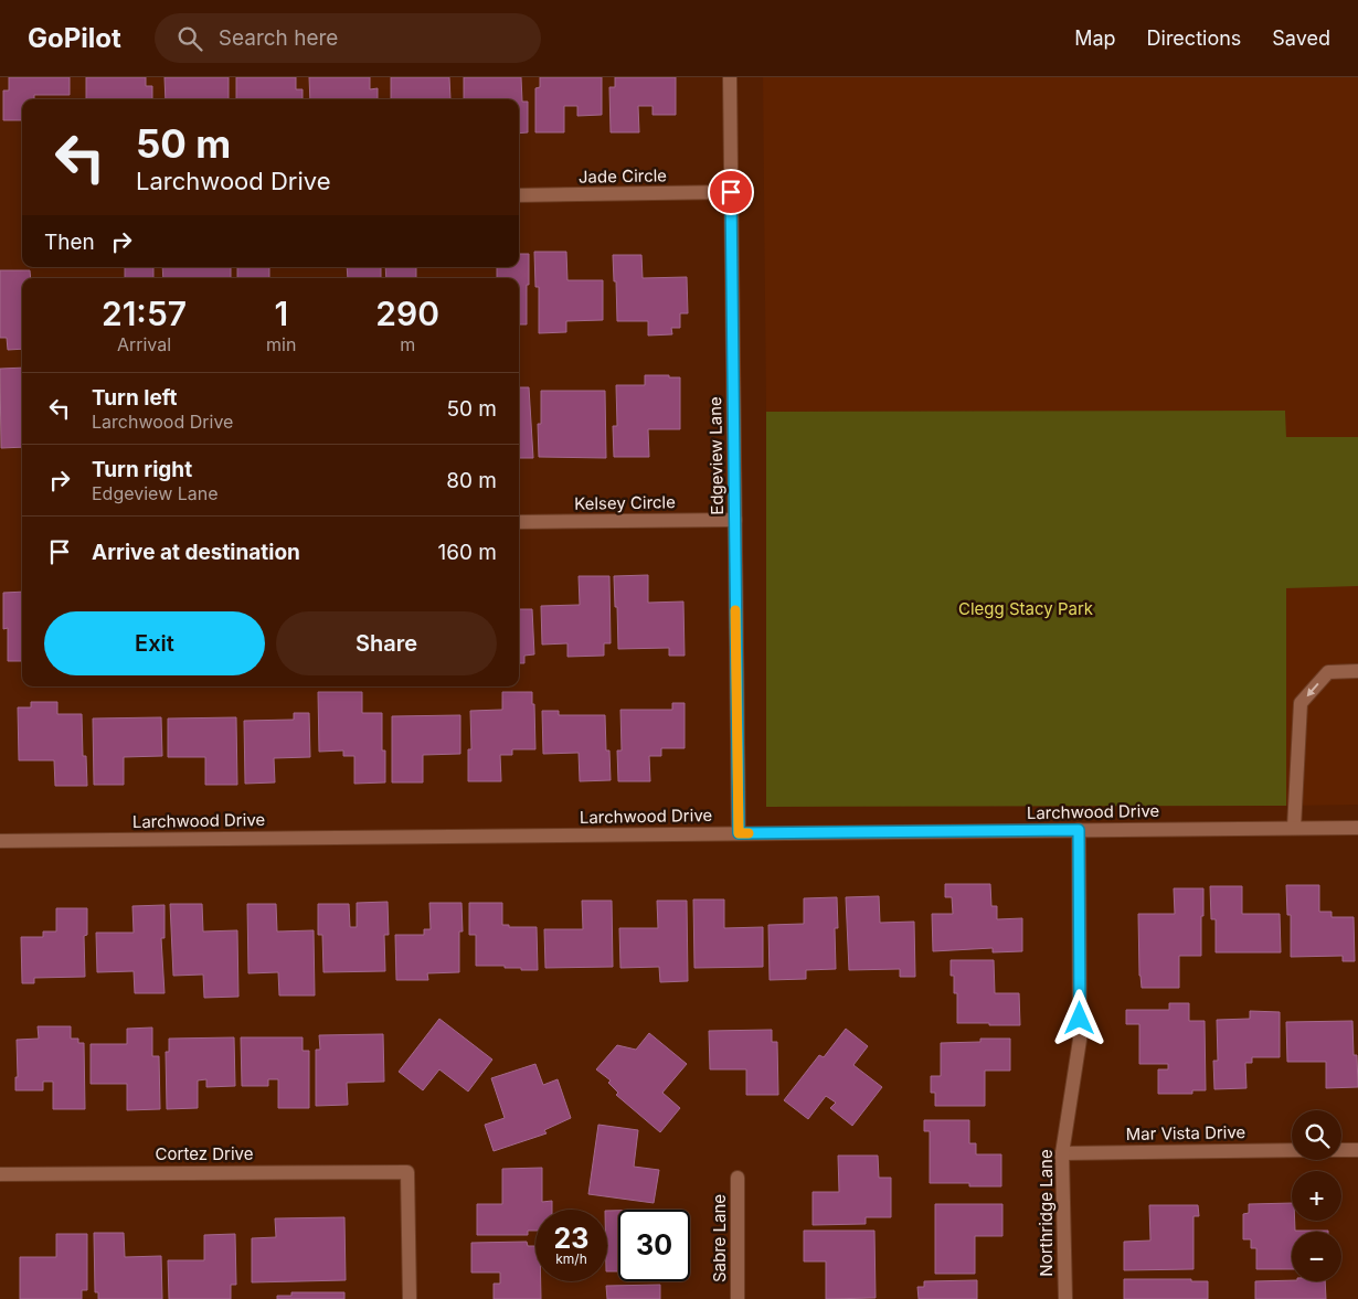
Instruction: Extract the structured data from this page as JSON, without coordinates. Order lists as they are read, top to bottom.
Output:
{
  "streets": {
    "street": [
      "Jade Circle",
      "Edgeview Lane",
      "Kelsey Circle",
      "Larchwood Drive",
      "Mar Vista Drive",
      "Cortez Drive",
      "Northridge Lane",
      "Sabre Lane"
    ]
  },
  "crossings": [
    ["Jade Circle", "Edgeview Lane"],
    ["Edgeview Lane", "Kelsey Circle"],
    ["Edgeview Lane", "Larchwood Drive"],
    ["Larchwood Drive", "Northridge Lane"],
    ["Mar Vista Drive", "Northridge Lane"]
  ],
  "parks": ["Clegg Stacy Park"],
  "page": {
    "header": "GoPilot",
    "search": "Search here",
    "nav": ["Map", "Directions", "Saved"],
    "turn": ["50 m", "Larchwood Drive"],
    "then": "Then",
    "eta": [
      "21:57",
      "Arrival",
      "1",
      "min",
      "290",
      "m"
    ],
    "list": [
      {
        "name": "Turn left",
        "note": "Larchwood Drive",
        "value": "50 m"
      },
      {
        "name": "Turn right",
        "note": "Edgeview Lane",
        "value": "80 m"
      },
      {
        "name": "Arrive at destination",
        "value": "160 m"
      }
    ],
    "buttons": ["Exit", "Share"],
    "map_buttons": ["+", "−"],
    "speed": "23 km/h",
    "limit": "30"
  }
}
